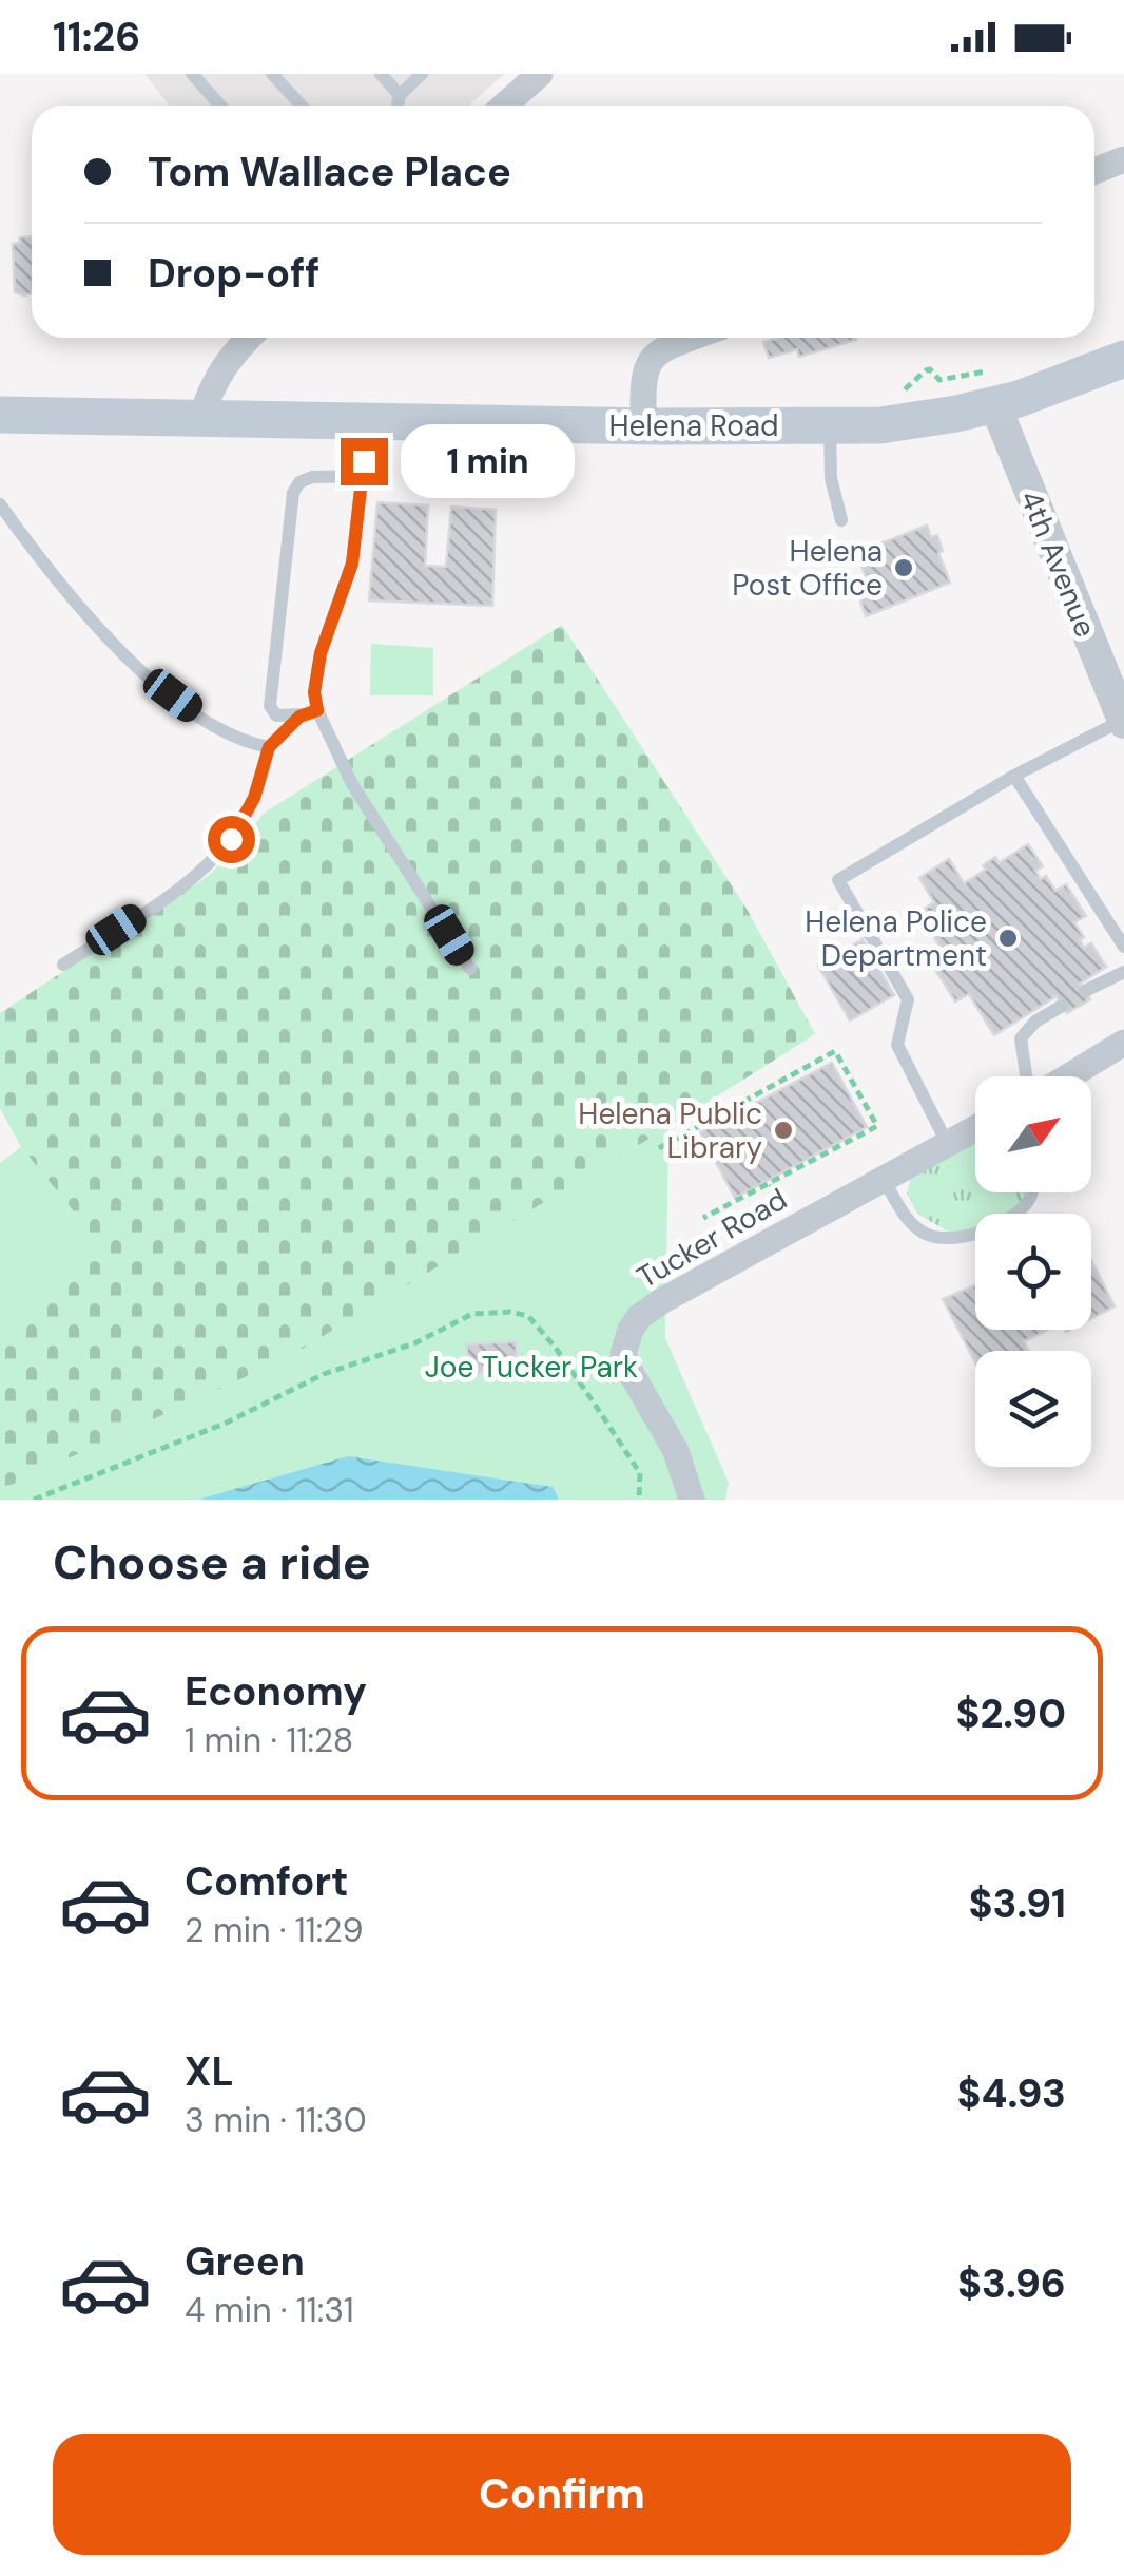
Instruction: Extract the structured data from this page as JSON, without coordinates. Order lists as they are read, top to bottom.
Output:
{
  "streets": {
    "main road": ["Helena Road"],
    "street": ["4th Avenue", "Tucker Road"]
  },
  "crossings": [
    ["Helena Road", "4th Avenue"]
  ],
  "parks": ["Joe Tucker Park"],
  "places": ["Helena Post Office", "Helena Police Department", "Helena Public Library"],
  "north": "top right",
  "page": {
    "status": "11:26",
    "banner": ["Tom Wallace Place", "Drop-off"],
    "bubble": "1 min",
    "heading": "Choose a ride",
    "list": [
      {
        "name": "Economy",
        "note": "1 min · 11:28",
        "value": "$2.90"
      },
      {
        "name": "Comfort",
        "note": "2 min · 11:29",
        "value": "$3.91"
      },
      {
        "name": "XL",
        "note": "3 min · 11:30",
        "value": "$4.93"
      },
      {
        "name": "Green",
        "note": "4 min · 11:31",
        "value": "$3.96"
      }
    ],
    "buttons": "Confirm"
  }
}
